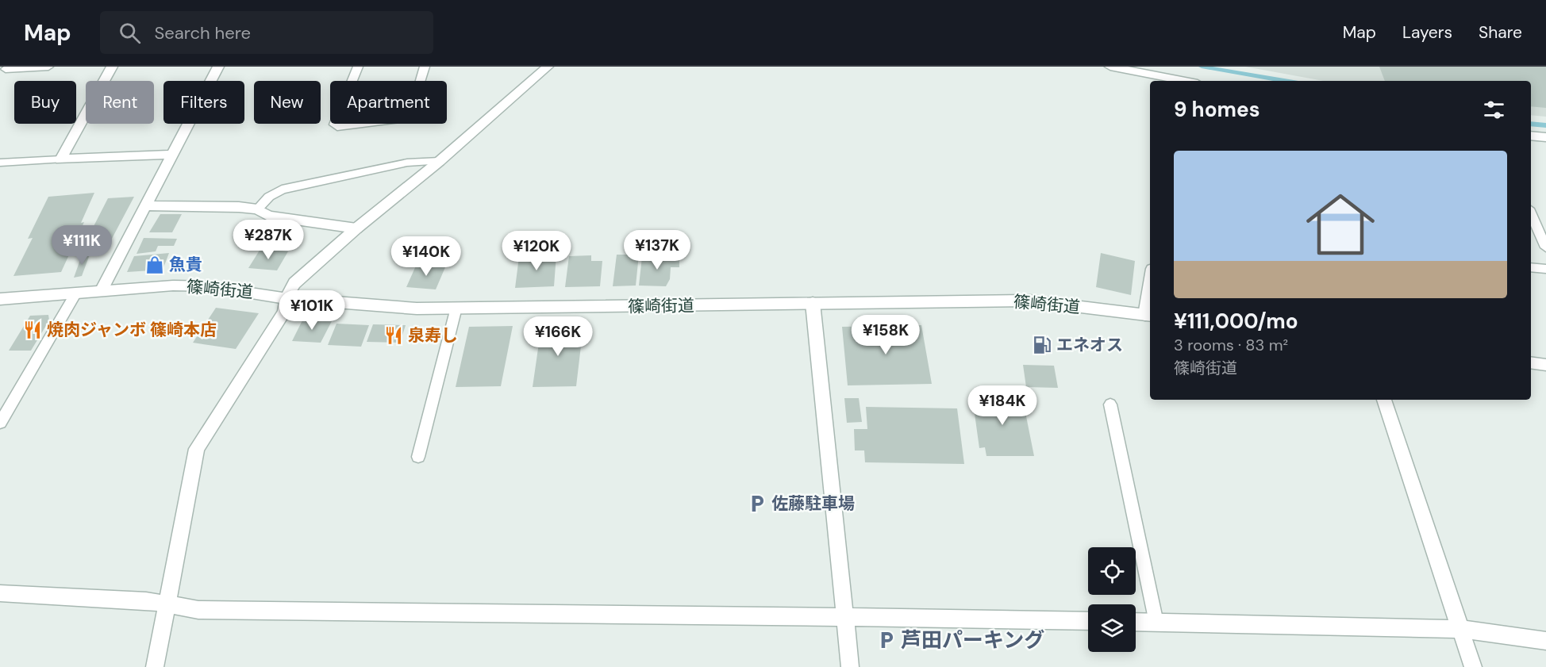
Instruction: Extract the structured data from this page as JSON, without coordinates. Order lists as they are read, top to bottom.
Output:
{
  "streets": {
    "street": ["篠崎街道"]
  },
  "places": {
    "shop": ["魚貴"],
    "restaurant": ["焼肉ジャンボ 篠崎本店", "泉寿し"],
    "fuel station": ["エネオス"],
    "parking": ["佐藤駐車場", "芦田パーキング"]
  },
  "page": {
    "header": "Map",
    "search": "Search here",
    "nav": ["Map", "Layers", "Share"],
    "chip": [
      "Buy",
      "Rent",
      "Filters",
      "New",
      "Apartment"
    ],
    "heading": "9 homes",
    "list": [
      {
        "name": "¥111,000/mo",
        "note": "3 rooms · 83 m² · 篠崎街道"
      }
    ],
    "price": [
      "¥287K",
      "¥111K",
      "¥137K",
      "¥120K",
      "¥140K",
      "¥101K",
      "¥158K",
      "¥166K",
      "¥184K"
    ]
  }
}
